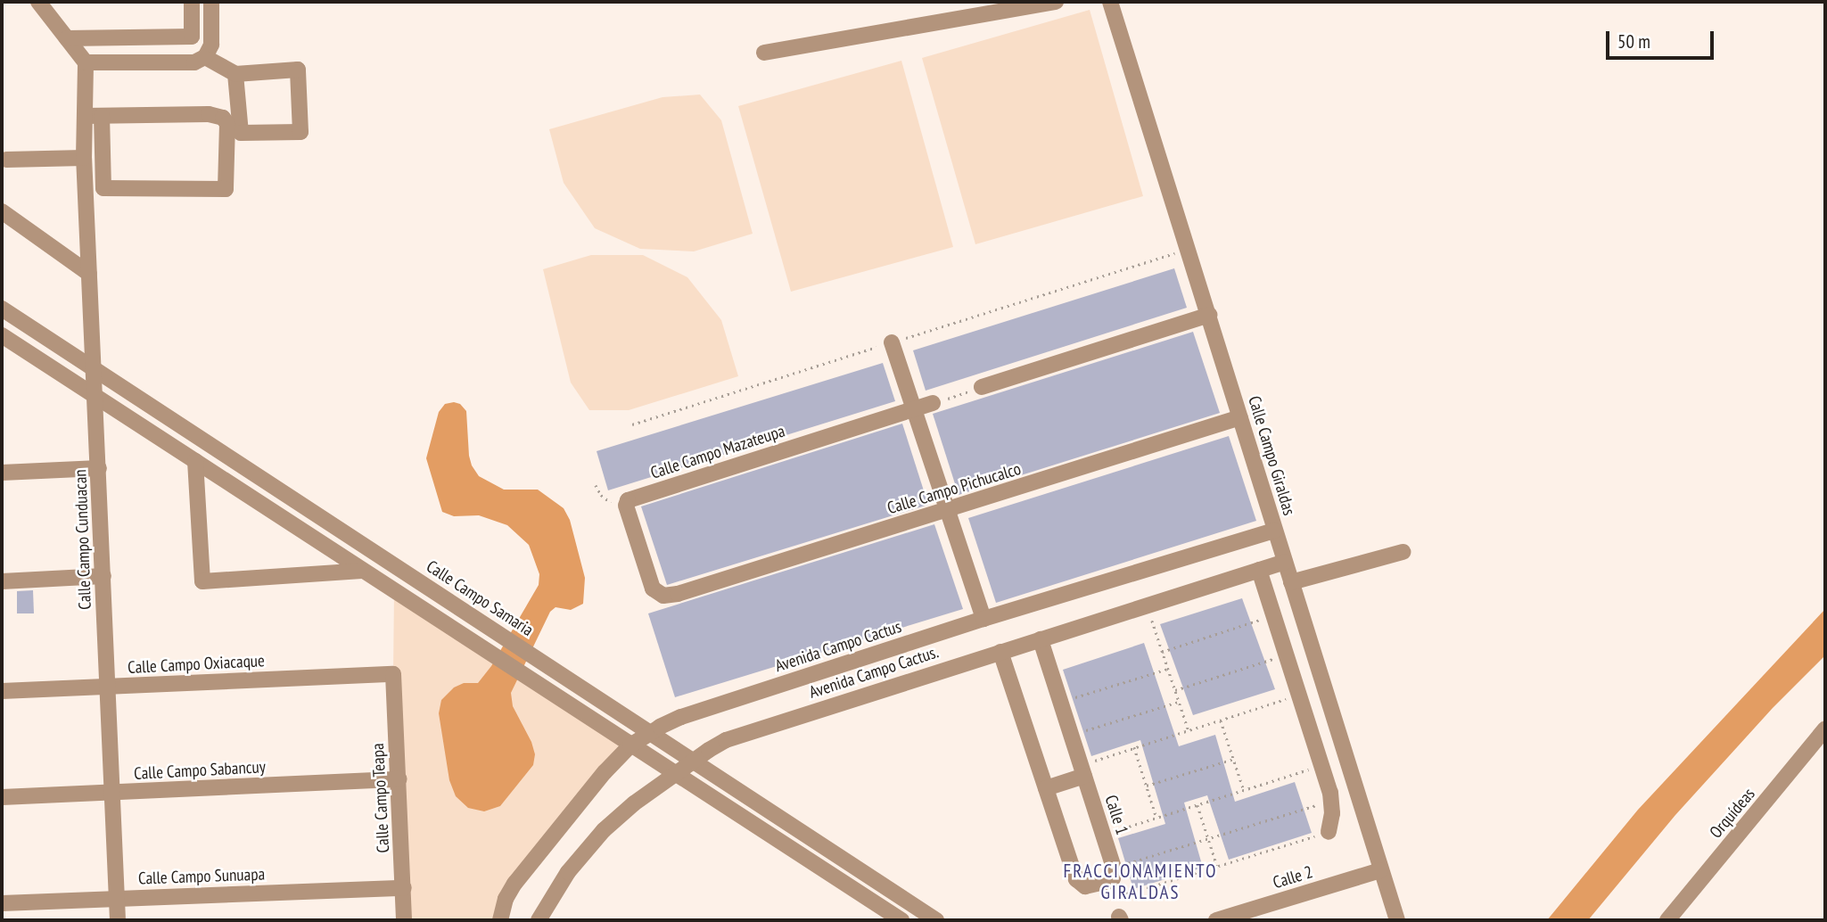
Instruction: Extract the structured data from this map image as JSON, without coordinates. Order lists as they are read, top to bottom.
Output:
{
  "streets": {
    "street": [
      "Calle Campo Mazateupa",
      "Calle Campo Giraldas",
      "Calle Campo Pichucalco",
      "Calle Campo Cunduacan",
      "Calle Campo Samaria",
      "Avenida Campo Cactus",
      "Calle Campo Oxiacaque",
      "Avenida Campo Cactus.",
      "Calle Campo Sabancuy",
      "Calle Campo Teapa",
      "Orquídeas",
      "Calle 1",
      "Calle Campo Sunuapa",
      "Calle 2"
    ]
  },
  "crossings": [
    ["Calle Campo Mazateupa", "Calle Campo Pichucalco"],
    ["Calle Campo Giraldas", "Calle Campo Pichucalco"],
    ["Calle Campo Giraldas", "Avenida Campo Cactus"],
    ["Calle Campo Giraldas", "Avenida Campo Cactus."],
    ["Calle Campo Giraldas", "Calle 2"],
    ["Calle Campo Cunduacan", "Calle Campo Samaria"],
    ["Calle Campo Cunduacan", "Calle Campo Oxiacaque"],
    ["Calle Campo Cunduacan", "Calle Campo Sabancuy"],
    ["Calle Campo Cunduacan", "Calle Campo Sunuapa"],
    ["Calle Campo Samaria", "Avenida Campo Cactus"],
    ["Calle Campo Samaria", "Avenida Campo Cactus."],
    ["Calle Campo Oxiacaque", "Calle Campo Teapa"],
    ["Avenida Campo Cactus.", "Calle 1"],
    ["Calle Campo Sabancuy", "Calle Campo Teapa"],
    ["Calle Campo Teapa", "Calle Campo Sunuapa"]
  ],
  "districts": ["FRACCIONAMIENTO GIRALDAS"],
  "scale_bar": "50 m"
}
